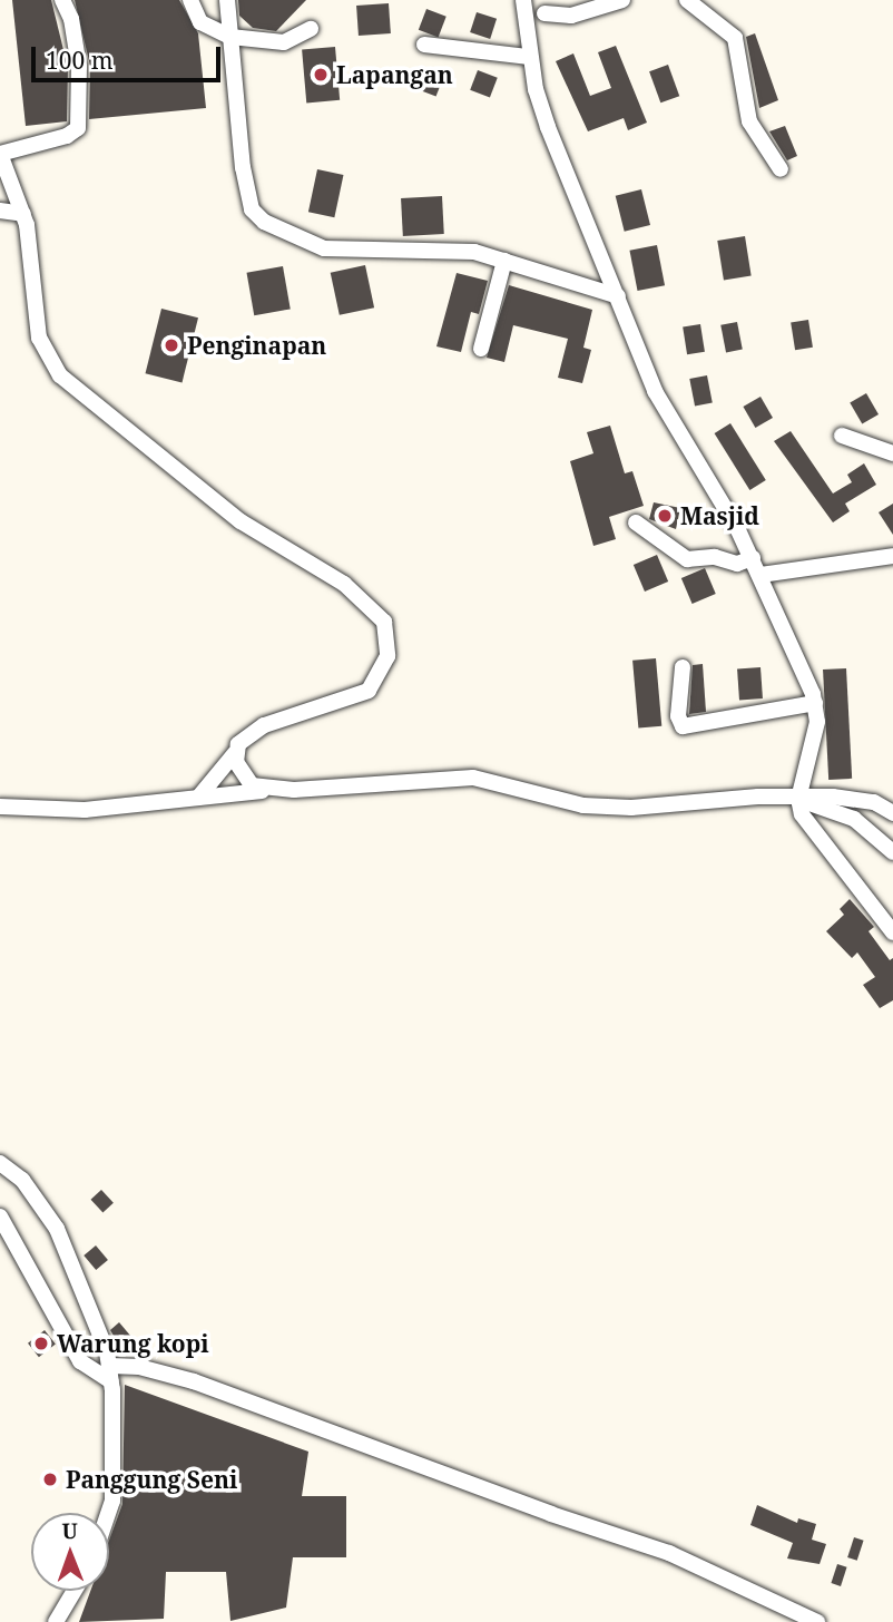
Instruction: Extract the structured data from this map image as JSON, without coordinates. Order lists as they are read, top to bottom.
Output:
{
  "places": [
    "Lapangan",
    "Penginapan",
    "Masjid",
    "Warung kopi",
    "Panggung Seni"
  ],
  "scale_bar": "100 m",
  "north": "top"
}
